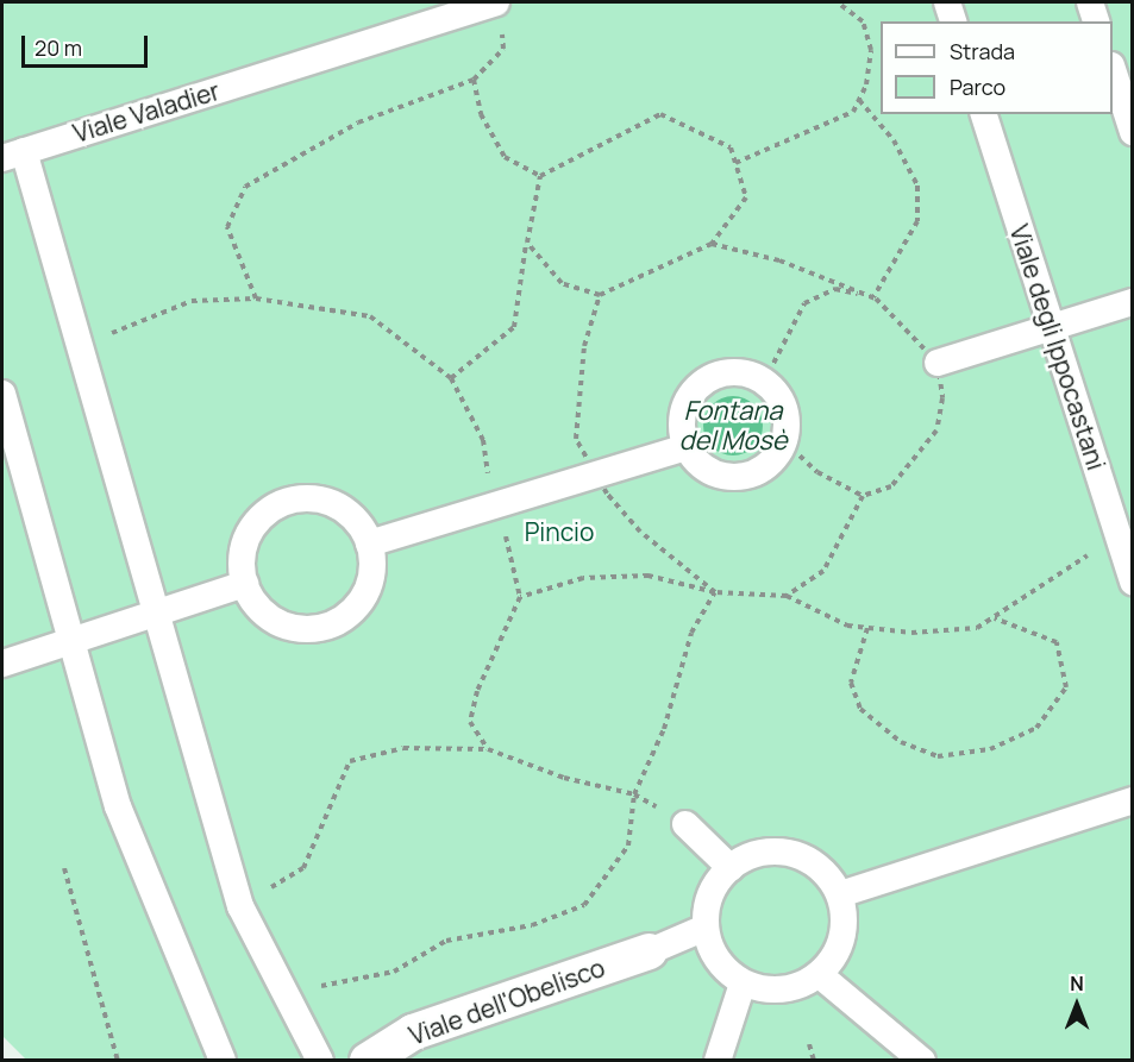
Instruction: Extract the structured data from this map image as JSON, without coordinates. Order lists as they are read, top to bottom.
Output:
{
  "streets": {
    "street": ["Viale Valadier", "Viale degli Ippocastani", "Viale dell'Obelisco"]
  },
  "water": ["Fontana del Mosè"],
  "parks": ["Pincio"],
  "legend": ["Strada", "Parco"],
  "scale_bar": "20 m",
  "north": "top"
}
